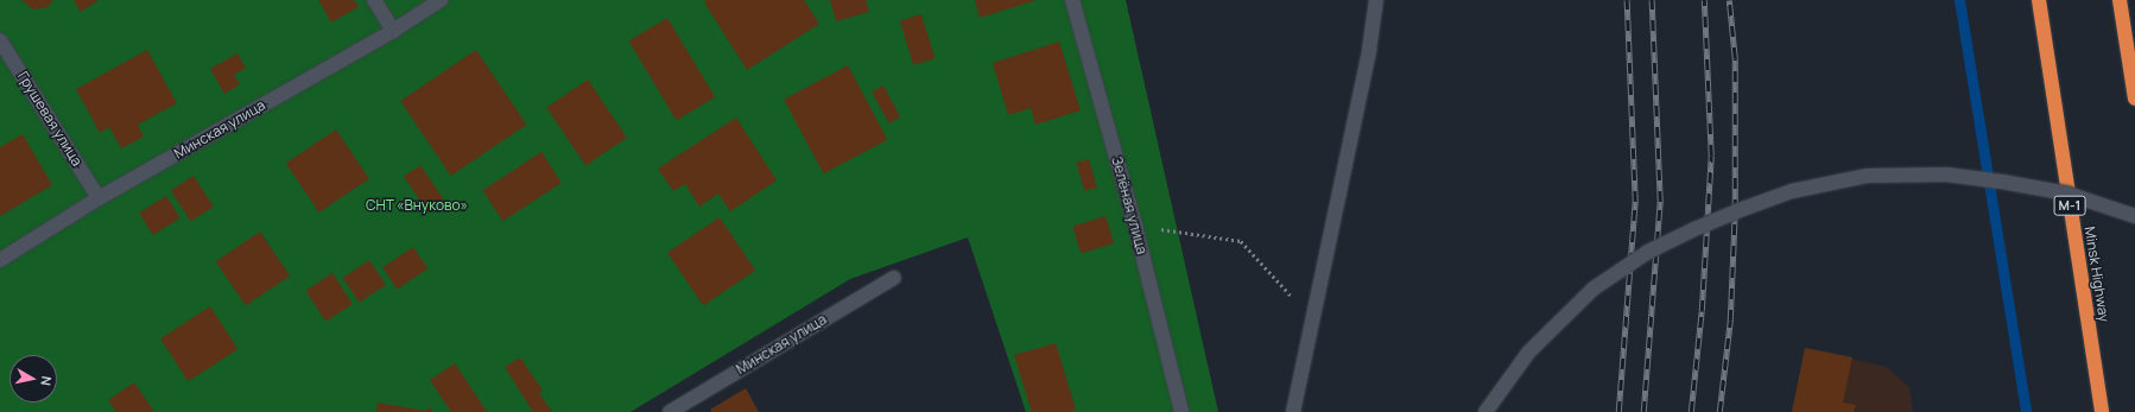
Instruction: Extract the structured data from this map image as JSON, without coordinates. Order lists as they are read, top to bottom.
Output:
{
  "streets": {
    "highway": ["М-1", "Minsk Highway"],
    "street": ["Грушевая улица", "Минская улица", "Зелёная улица"]
  },
  "crossings": [
    ["Грушевая улица", "Минская улица"]
  ],
  "parks": ["СНТ «Внуково»"],
  "north": "right"
}
